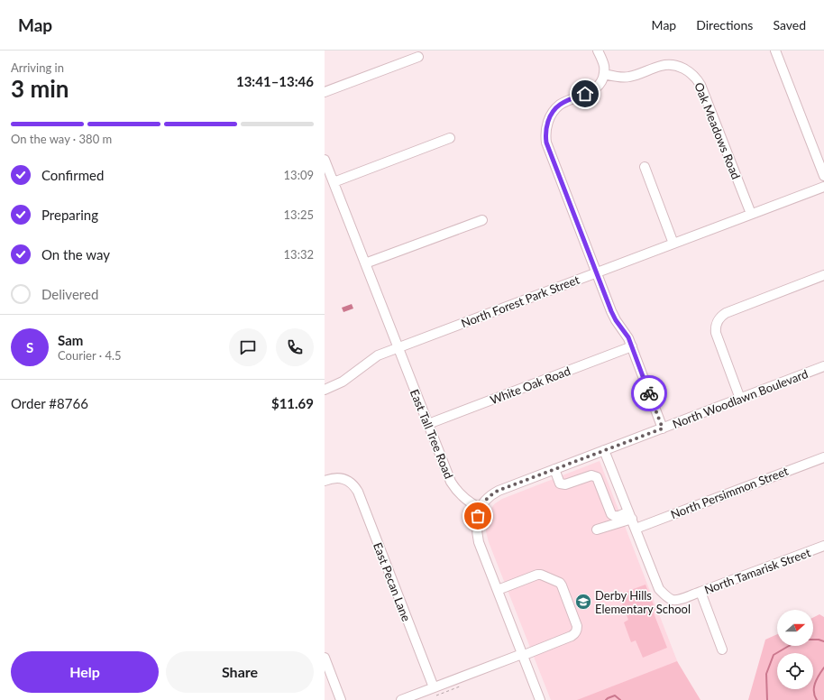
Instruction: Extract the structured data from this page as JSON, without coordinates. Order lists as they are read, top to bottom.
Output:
{
  "streets": {
    "street": [
      "Oak Meadows Road",
      "North Forest Park Street",
      "White Oak Road",
      "North Woodlawn Boulevard",
      "East Tall Tree Road",
      "North Persimmon Street",
      "North Tamarisk Street",
      "East Pecan Lane"
    ]
  },
  "crossings": [
    ["Oak Meadows Road", "North Forest Park Street"],
    ["North Forest Park Street", "East Tall Tree Road"],
    ["White Oak Road", "East Tall Tree Road"],
    ["North Woodlawn Boulevard", "East Tall Tree Road"],
    ["North Persimmon Street", "North Tamarisk Street"]
  ],
  "places": {
    "school or university": ["Derby Hills Elementary School"]
  },
  "north": "right",
  "page": {
    "header": "Map",
    "nav": ["Map", "Directions", "Saved"],
    "heading": ["3 min", "Arriving in", "13:41–13:46"],
    "panel": [
      "Sam",
      "Courier · 4.5",
      "Order #8766",
      "$11.69"
    ],
    "bar": "On the way · 380 m",
    "list": [
      ["Confirmed", "13:09"],
      ["Preparing", "13:25"],
      ["On the way", "13:32"],
      "Delivered"
    ],
    "round": "S",
    "buttons": ["Help", "Share"]
  }
}
